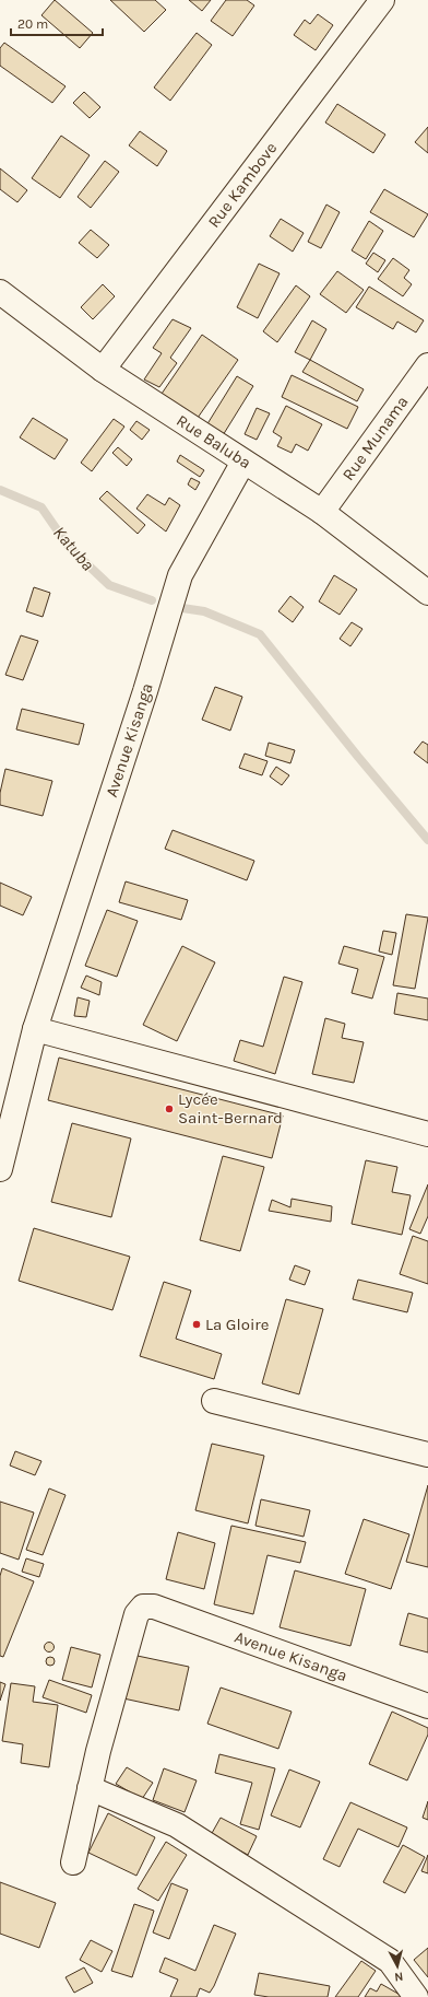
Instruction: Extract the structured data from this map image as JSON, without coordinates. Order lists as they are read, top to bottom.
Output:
{
  "streets": {
    "street": [
      "Rue Kambove",
      "Rue Munama",
      "Rue Baluba",
      "Avenue Kisanga"
    ]
  },
  "crossings": [
    ["Rue Kambove", "Rue Baluba"],
    ["Rue Munama", "Rue Baluba"],
    ["Rue Baluba", "Avenue Kisanga"]
  ],
  "water": ["Katuba"],
  "places": ["Lycée Saint-Bernard", "La Gloire"],
  "scale_bar": "20 m",
  "north": "bottom"
}
